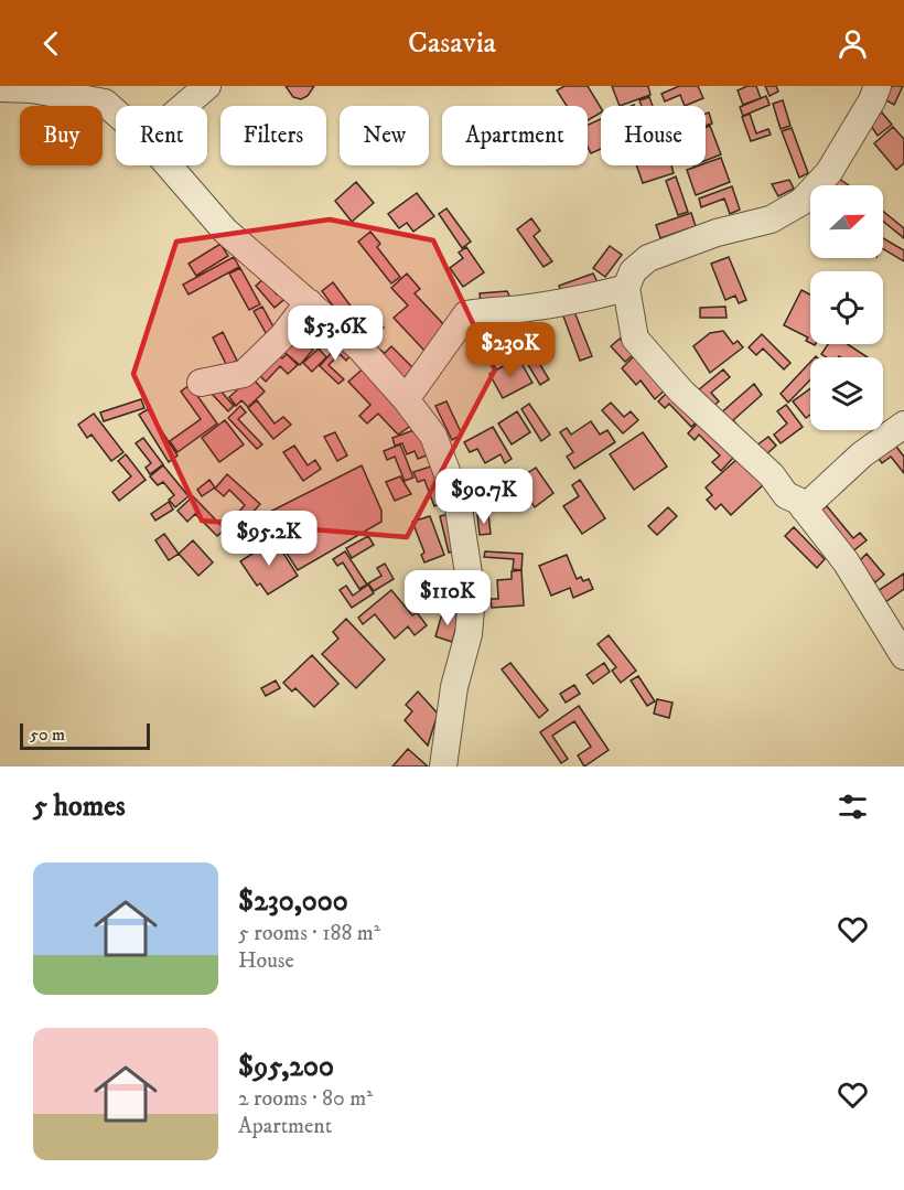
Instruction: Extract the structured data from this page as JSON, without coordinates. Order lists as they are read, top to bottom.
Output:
{
  "scale_bar": "50 m",
  "north": "right",
  "page": {
    "header": "Casavia",
    "chip": [
      "Buy",
      "Rent",
      "Filters",
      "New",
      "Apartment",
      "House"
    ],
    "price": [
      "$53.6K",
      "$230K",
      "$90.7K",
      "$95.2K",
      "$110K"
    ],
    "scale": "50 m",
    "heading": "5 homes",
    "list": [
      {
        "name": "$230,000",
        "note": "5 rooms · 188 m² · House"
      },
      {
        "name": "$95,200",
        "note": "2 rooms · 80 m² · Apartment"
      }
    ]
  }
}
